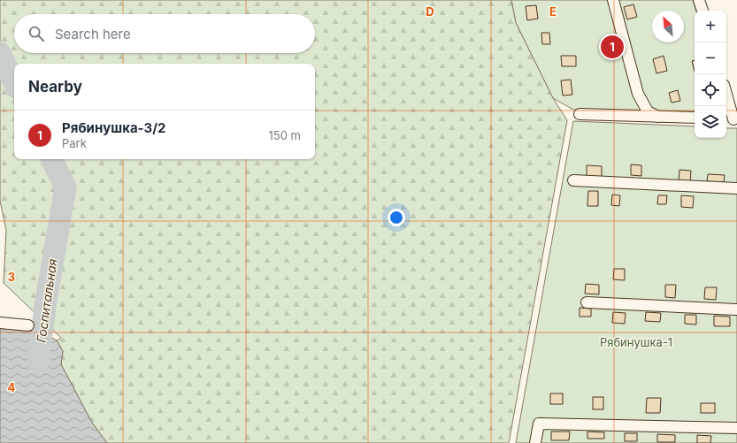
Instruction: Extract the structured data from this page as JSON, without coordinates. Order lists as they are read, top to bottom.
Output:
{
  "water": ["Госпитальная"],
  "parks": ["Рябинушка-1"],
  "north": "top left",
  "page": {
    "map_buttons": ["+", "−"],
    "search": "Search here",
    "pins": "1",
    "heading": "Nearby",
    "list": [
      {
        "mark": "1",
        "name": "Рябинушка-3/2",
        "note": "Park",
        "value": "150 m"
      }
    ]
  },
  "grid": {
    "columns": ["D", "E"],
    "rows": ["3", "4"]
  }
}
